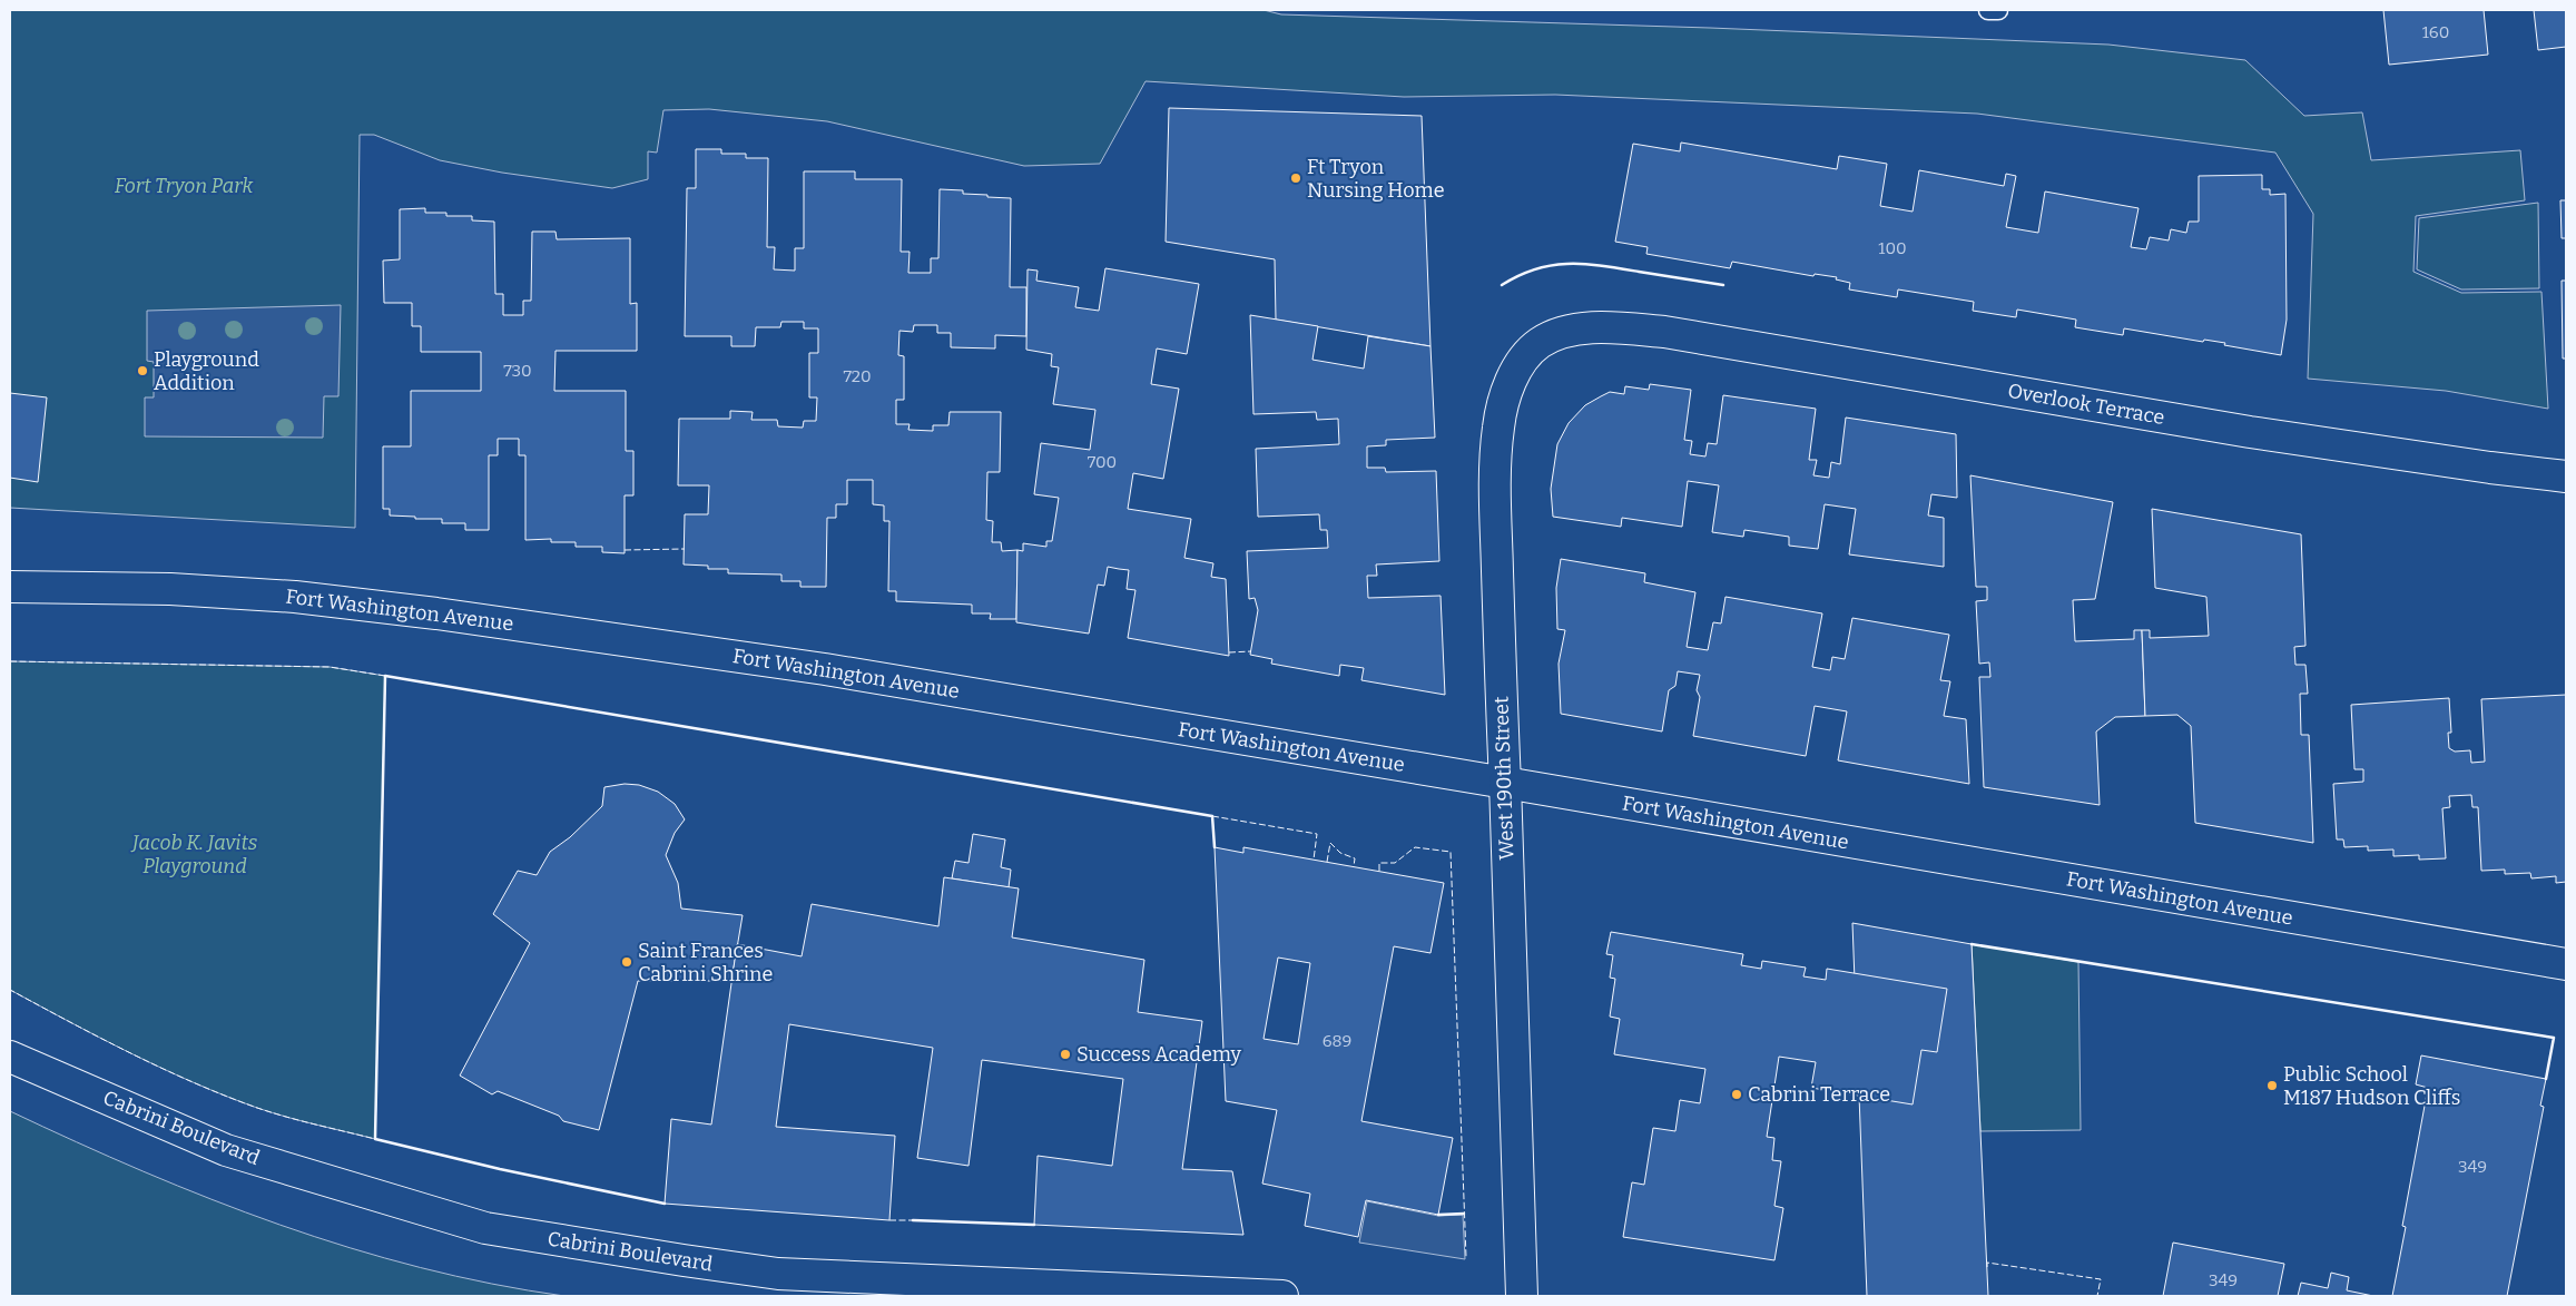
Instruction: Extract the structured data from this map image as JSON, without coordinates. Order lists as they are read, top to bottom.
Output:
{
  "streets": {
    "street": [
      "Overlook Terrace",
      "Fort Washington Avenue",
      "West 190th Street",
      "Cabrini Boulevard"
    ]
  },
  "crossings": [
    ["Overlook Terrace", "West 190th Street"],
    ["Fort Washington Avenue", "West 190th Street"]
  ],
  "parks": ["Fort Tryon Park", "Jacob K. Javits Playground"],
  "places": [
    "Ft Tryon Nursing Home",
    "Playground Addition",
    "Saint Frances Cabrini Shrine",
    "Success Academy",
    "Public School M187 Hudson Cliffs",
    "Cabrini Terrace"
  ],
  "house_numbers": [
    "160",
    "100",
    "730",
    "720",
    "700",
    "689",
    "349",
    "349"
  ]
}
